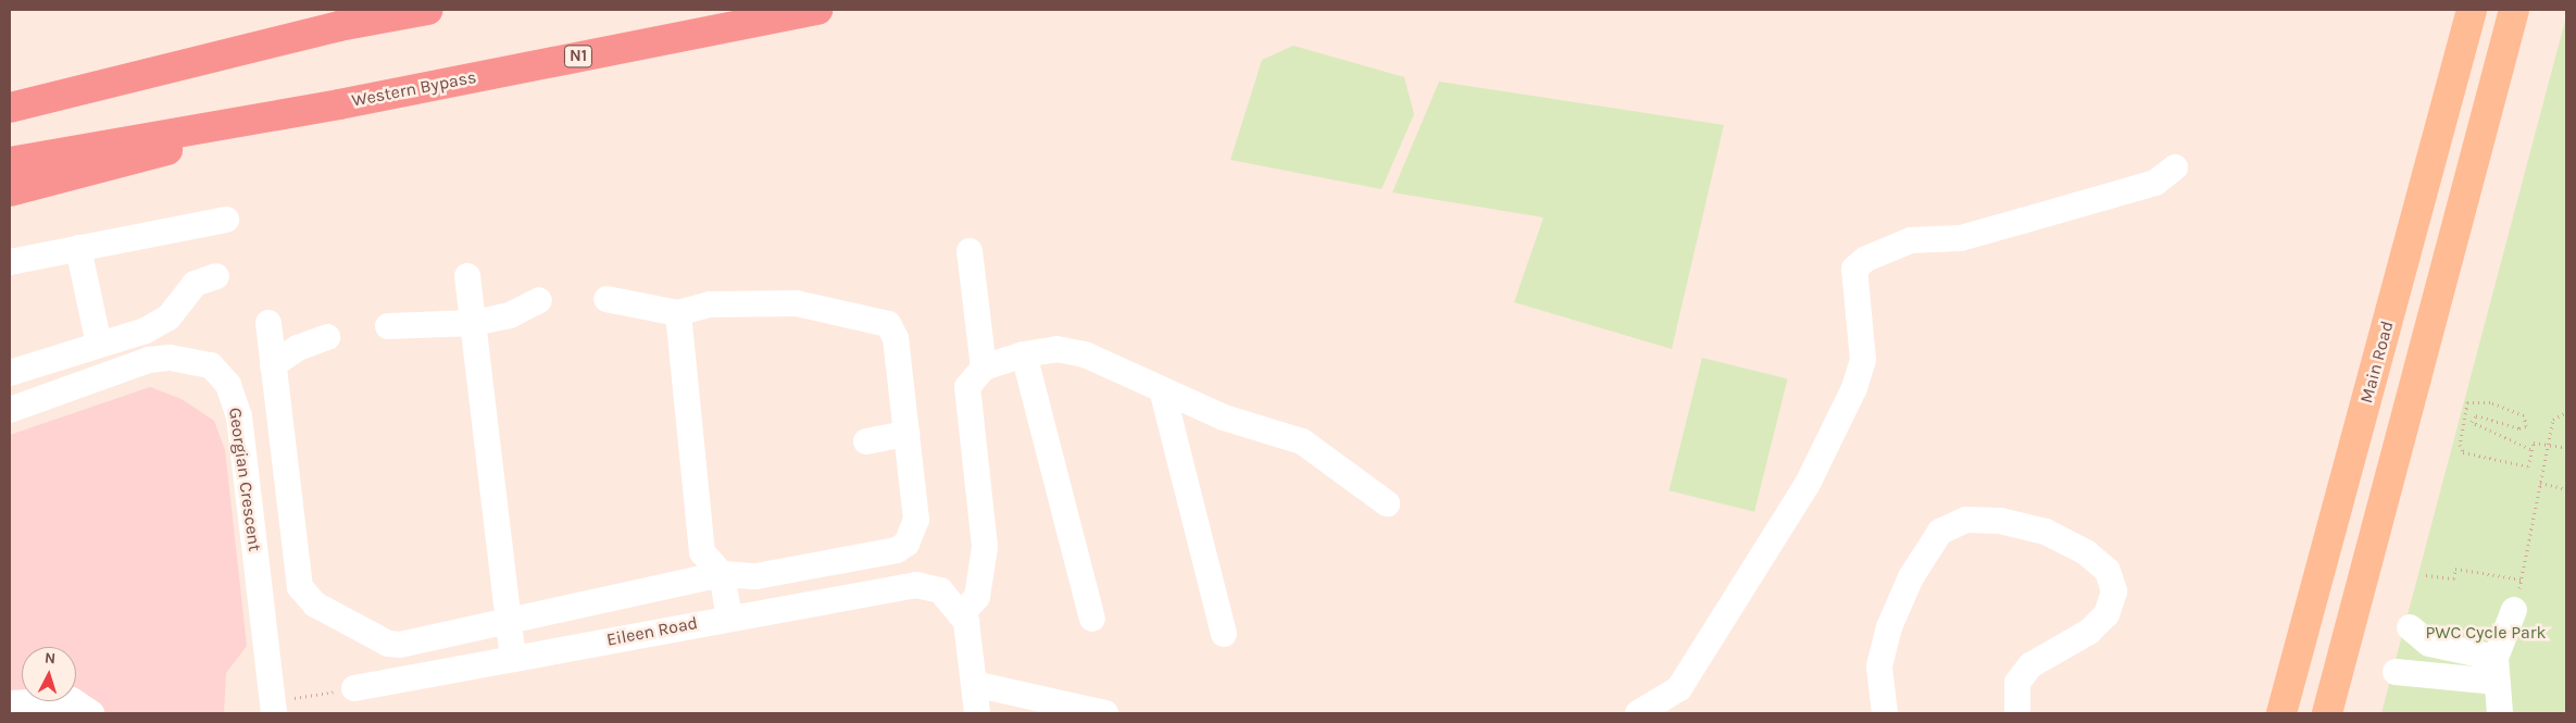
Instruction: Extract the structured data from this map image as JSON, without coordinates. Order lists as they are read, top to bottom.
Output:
{
  "streets": {
    "highway": ["N1", "Western Bypass"],
    "main road": ["Main Road"],
    "street": ["Georgian Crescent", "Eileen Road"]
  },
  "parks": ["PWC Cycle Park"],
  "north": "top"
}
